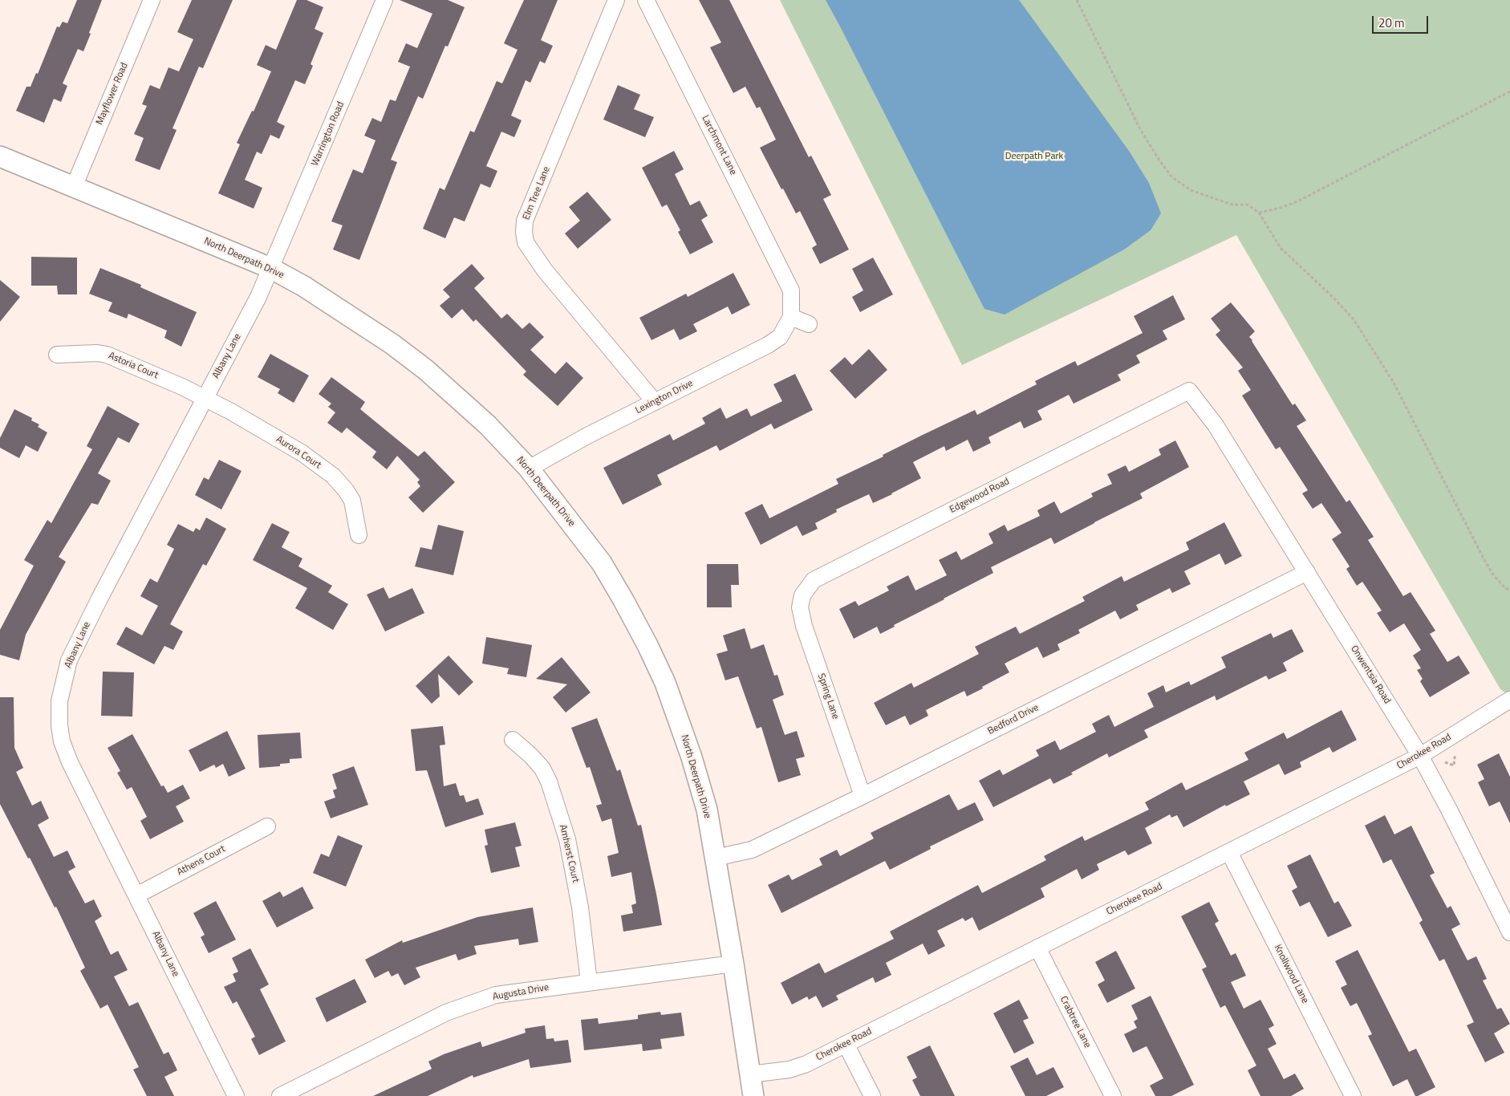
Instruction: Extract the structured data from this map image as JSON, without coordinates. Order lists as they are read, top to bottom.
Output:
{
  "streets": {
    "street": [
      "Mayflower Road",
      "Warrington Road",
      "Larchmont Lane",
      "Elm Tree Lane",
      "North Deerpath Drive",
      "Albany Lane",
      "Astoria Court",
      "Lexington Drive",
      "Aurora Court",
      "Edgewood Road",
      "Onwentsia Road",
      "Spring Lane",
      "Bedford Drive",
      "Cherokee Road",
      "Amherst Court",
      "Athens Court",
      "Knollwood Lane",
      "Augusta Drive",
      "Crabtree Lane"
    ]
  },
  "crossings": [
    ["Mayflower Road", "North Deerpath Drive"],
    ["Warrington Road", "North Deerpath Drive"],
    ["Warrington Road", "Albany Lane"],
    ["Larchmont Lane", "Lexington Drive"],
    ["Elm Tree Lane", "Lexington Drive"],
    ["North Deerpath Drive", "Albany Lane"],
    ["North Deerpath Drive", "Lexington Drive"],
    ["North Deerpath Drive", "Bedford Drive"],
    ["North Deerpath Drive", "Cherokee Road"],
    ["North Deerpath Drive", "Augusta Drive"],
    ["Albany Lane", "Astoria Court"],
    ["Albany Lane", "Aurora Court"],
    ["Albany Lane", "Athens Court"],
    ["Astoria Court", "Aurora Court"],
    ["Edgewood Road", "Onwentsia Road"],
    ["Edgewood Road", "Spring Lane"],
    ["Onwentsia Road", "Bedford Drive"],
    ["Onwentsia Road", "Cherokee Road"],
    ["Spring Lane", "Bedford Drive"],
    ["Cherokee Road", "Knollwood Lane"],
    ["Cherokee Road", "Crabtree Lane"],
    ["Amherst Court", "Augusta Drive"]
  ],
  "parks": ["Deerpath Park"],
  "scale_bar": "20 m"
}
